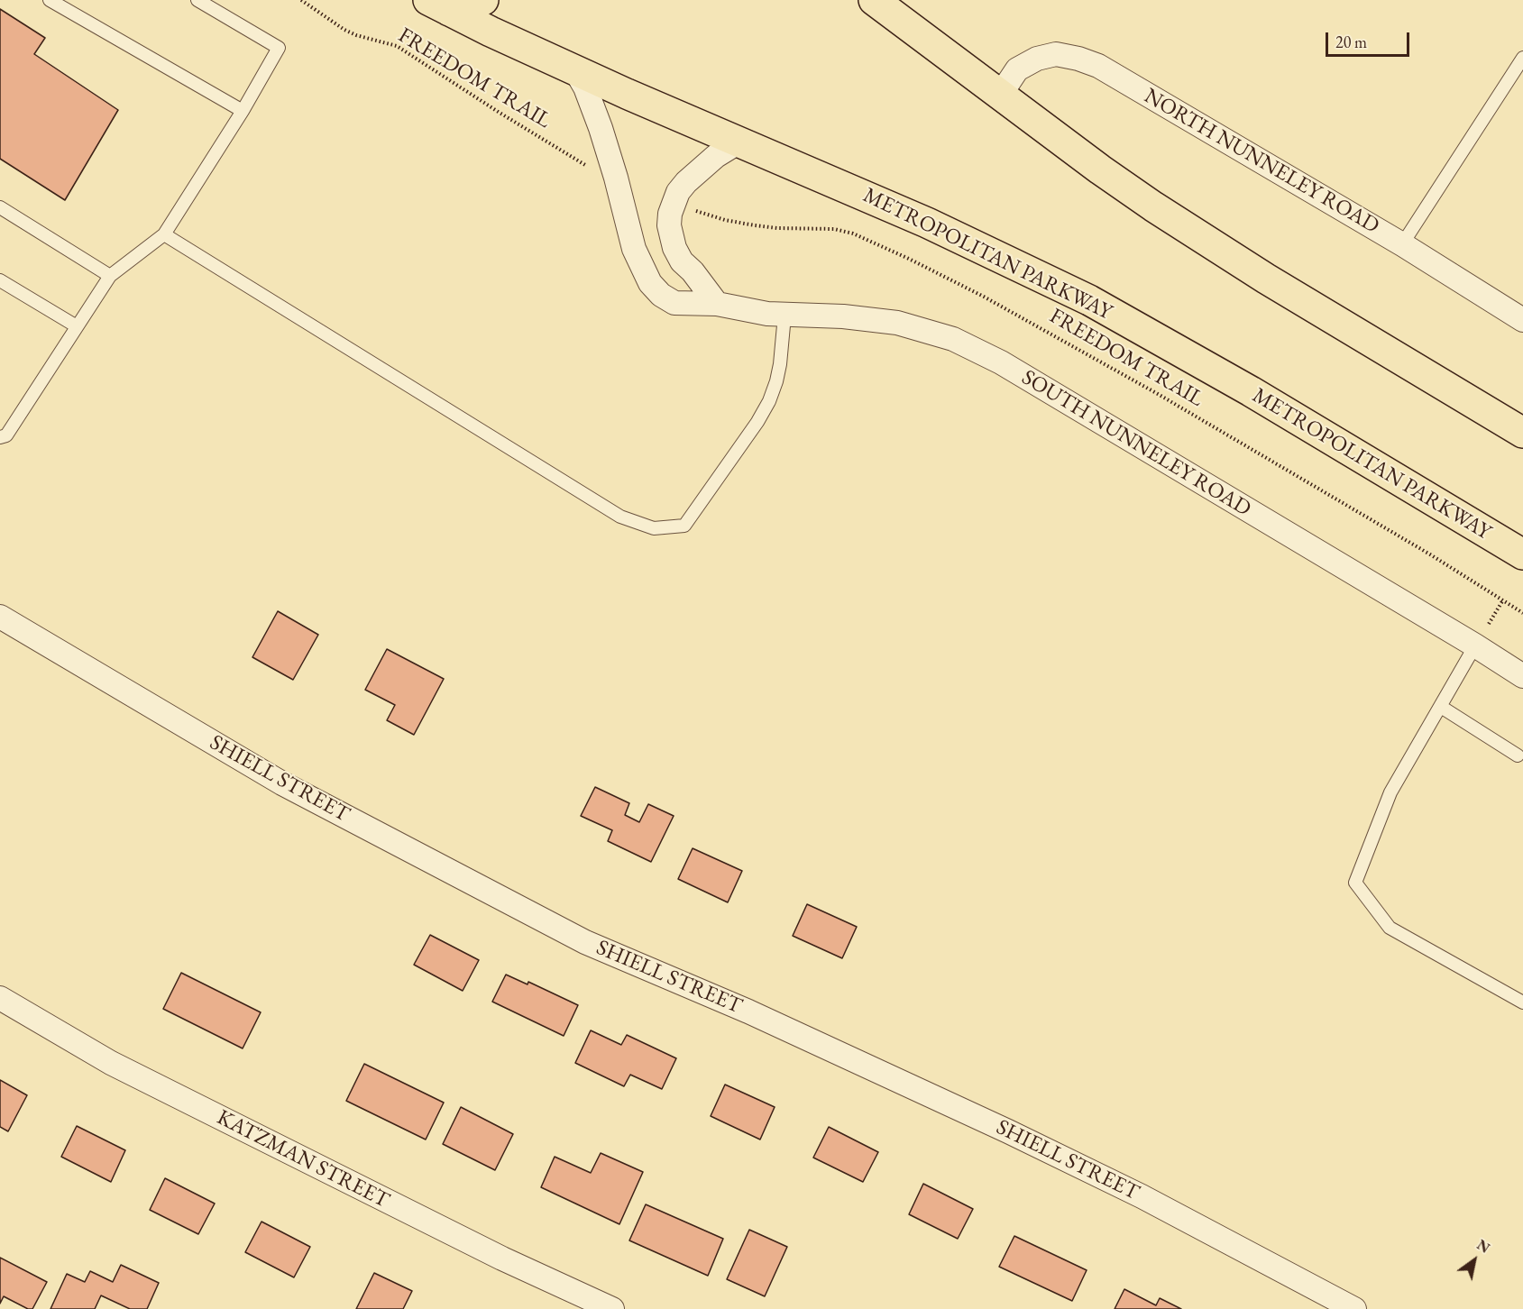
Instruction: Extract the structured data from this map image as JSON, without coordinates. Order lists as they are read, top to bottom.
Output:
{
  "streets": {
    "main road": ["METROPOLITAN PARKWAY"],
    "street": [
      "NORTH NUNNELEY ROAD",
      "SOUTH NUNNELEY ROAD",
      "SHIELL STREET",
      "KATZMAN STREET"
    ],
    "path": ["FREEDOM TRAIL"]
  },
  "crossings": [
    ["METROPOLITAN PARKWAY", "SOUTH NUNNELEY ROAD"]
  ],
  "scale_bar": "20 m",
  "north": "top right"
}
